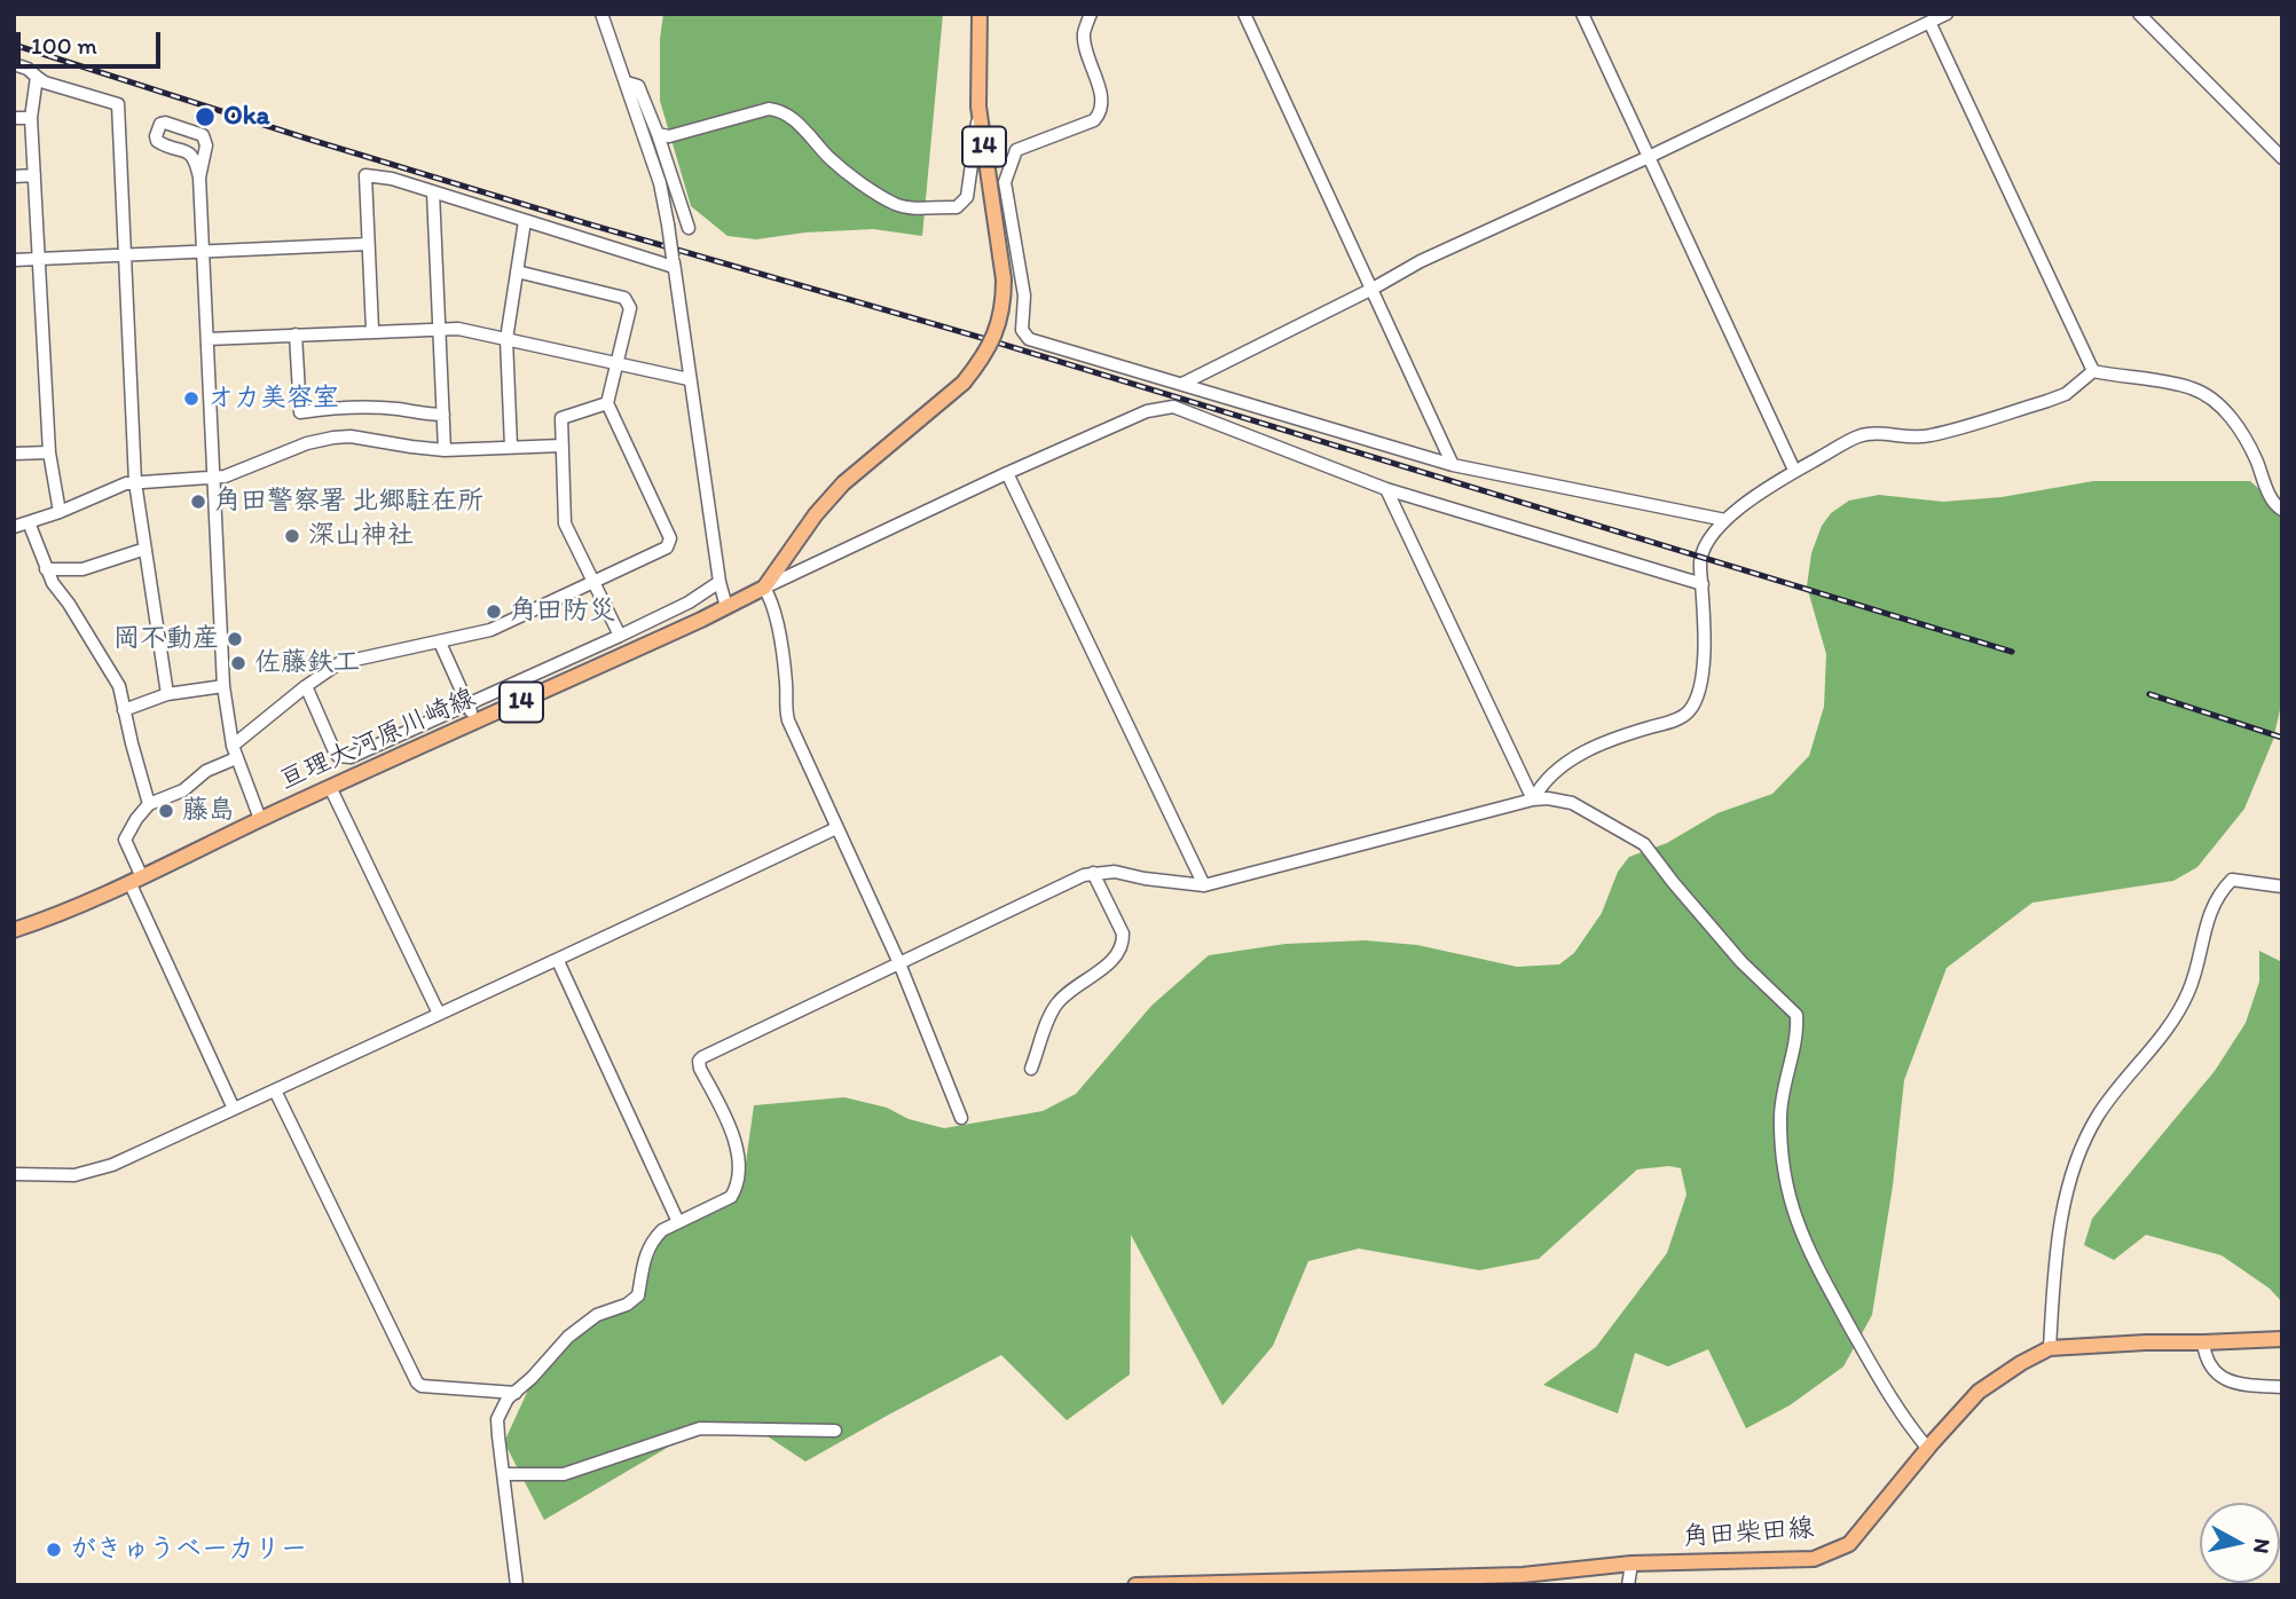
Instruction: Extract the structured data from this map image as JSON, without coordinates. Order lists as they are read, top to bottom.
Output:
{
  "streets": {
    "main road": ["14", "亘理大河原川崎線", "角田柴田線"]
  },
  "places": [
    "Oka",
    "オカ美容室",
    "角田警察署 北郷駐在所",
    "深山神社",
    "角田防災",
    "岡不動産",
    "佐藤鉄工",
    "藤島",
    "がきゅうベーカリー"
  ],
  "scale_bar": "100 m",
  "north": "right"
}
